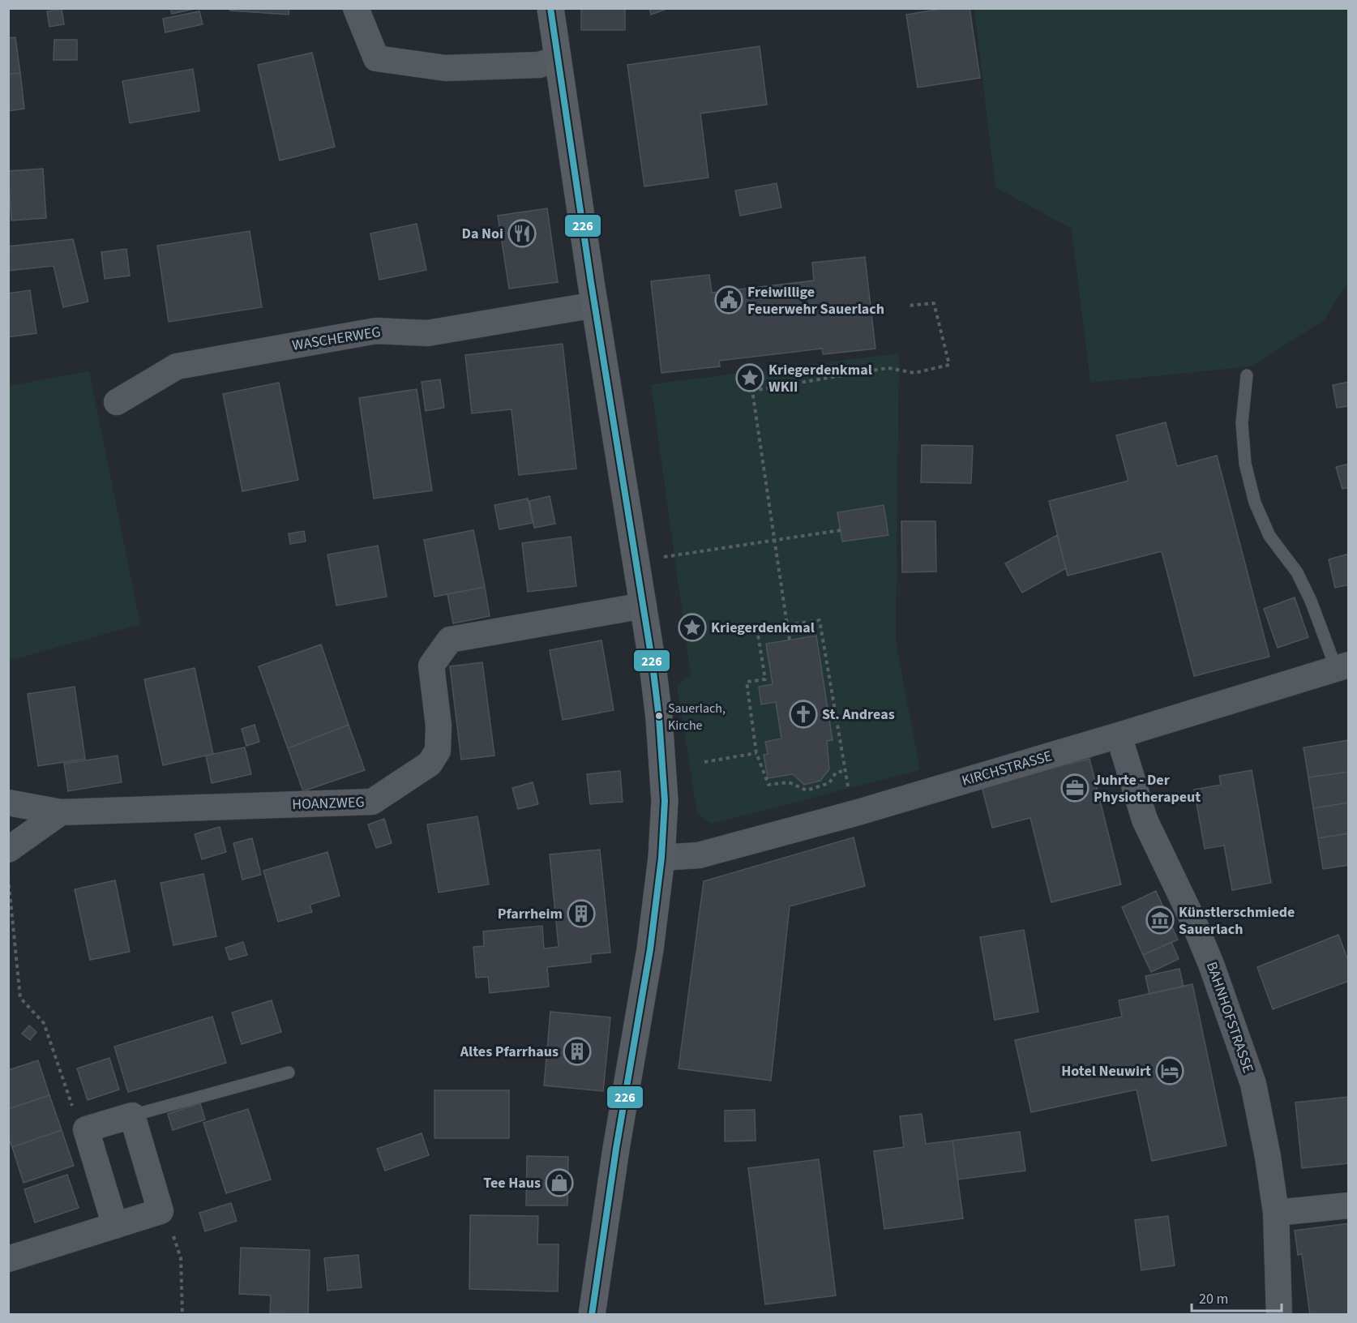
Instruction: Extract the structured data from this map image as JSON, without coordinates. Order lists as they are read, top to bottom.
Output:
{
  "streets": {
    "street": [
      "WASCHERWEG",
      "KIRCHSTRASSE",
      "HOANZWEG",
      "BAHNHOFSTRASSE"
    ]
  },
  "crossings": [
    ["KIRCHSTRASSE", "BAHNHOFSTRASSE"]
  ],
  "places": {
    "restaurant": ["Da Noi"],
    "public building": ["Freiwillige Feuerwehr Sauerlach"],
    "place": ["Kriegerdenkmal WKII", "Kriegerdenkmal"],
    "church": ["St. Andreas"],
    "other": ["Sauerlach, Kirche"],
    "office": ["Juhrte - Der Physiotherapeut"],
    "building": ["Pfarrheim", "Altes Pfarrhaus"],
    "museum": ["Künstlerschmiede Sauerlach"],
    "hotel": ["Hotel Neuwirt"],
    "shop": ["Tee Haus"]
  },
  "lines": ["transit line 226"],
  "scale_bar": "20 m"
}
